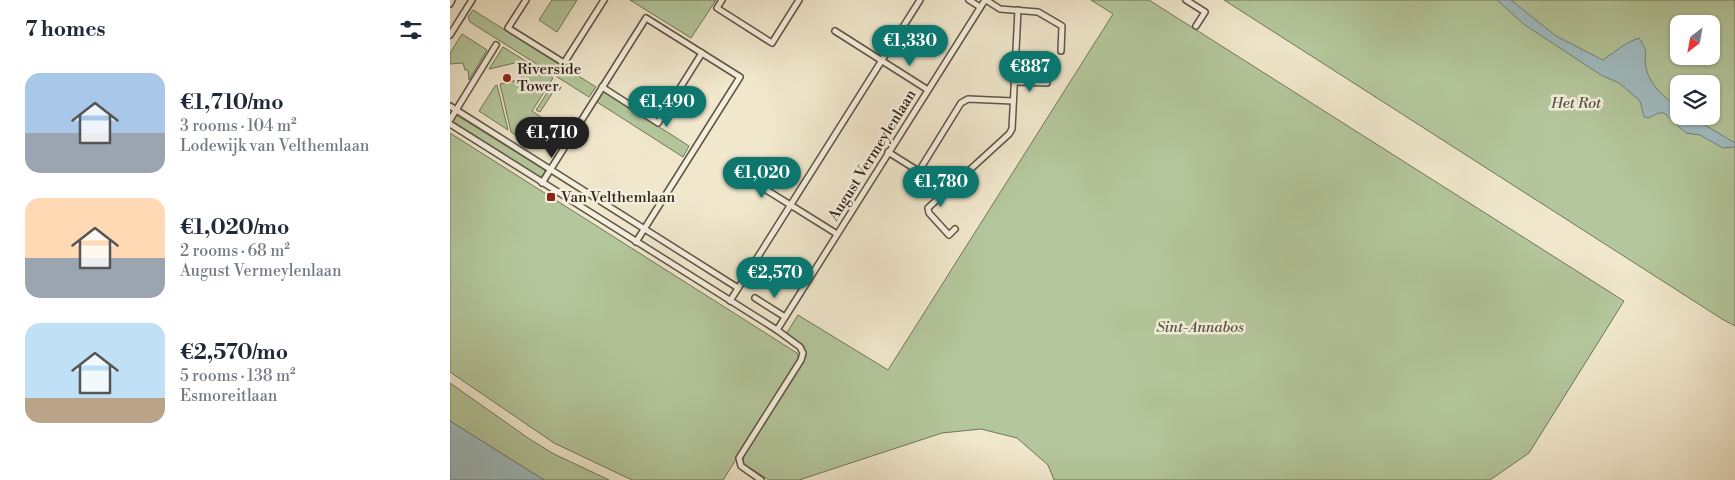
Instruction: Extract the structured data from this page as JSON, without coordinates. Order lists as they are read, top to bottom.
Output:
{
  "streets": {
    "street": ["August Vermeylenlaan"]
  },
  "parks": ["Het Rot", "Sint-Annabos"],
  "places": {
    "other": ["Riverside Tower"],
    "transit": ["Van Velthemlaan"]
  },
  "north": "bottom left",
  "page": {
    "heading": "7 homes",
    "price": [
      "€1,330",
      "€887",
      "€1,490",
      "€1,710",
      "€1,020",
      "€1,780",
      "€2,570"
    ],
    "list": [
      {
        "name": "€1,710/mo",
        "note": "3 rooms · 104 m² · Lodewijk van Velthemlaan"
      },
      {
        "name": "€1,020/mo",
        "note": "2 rooms · 68 m² · August Vermeylenlaan"
      },
      {
        "name": "€2,570/mo",
        "note": "5 rooms · 138 m² · Esmoreitlaan"
      }
    ]
  }
}
